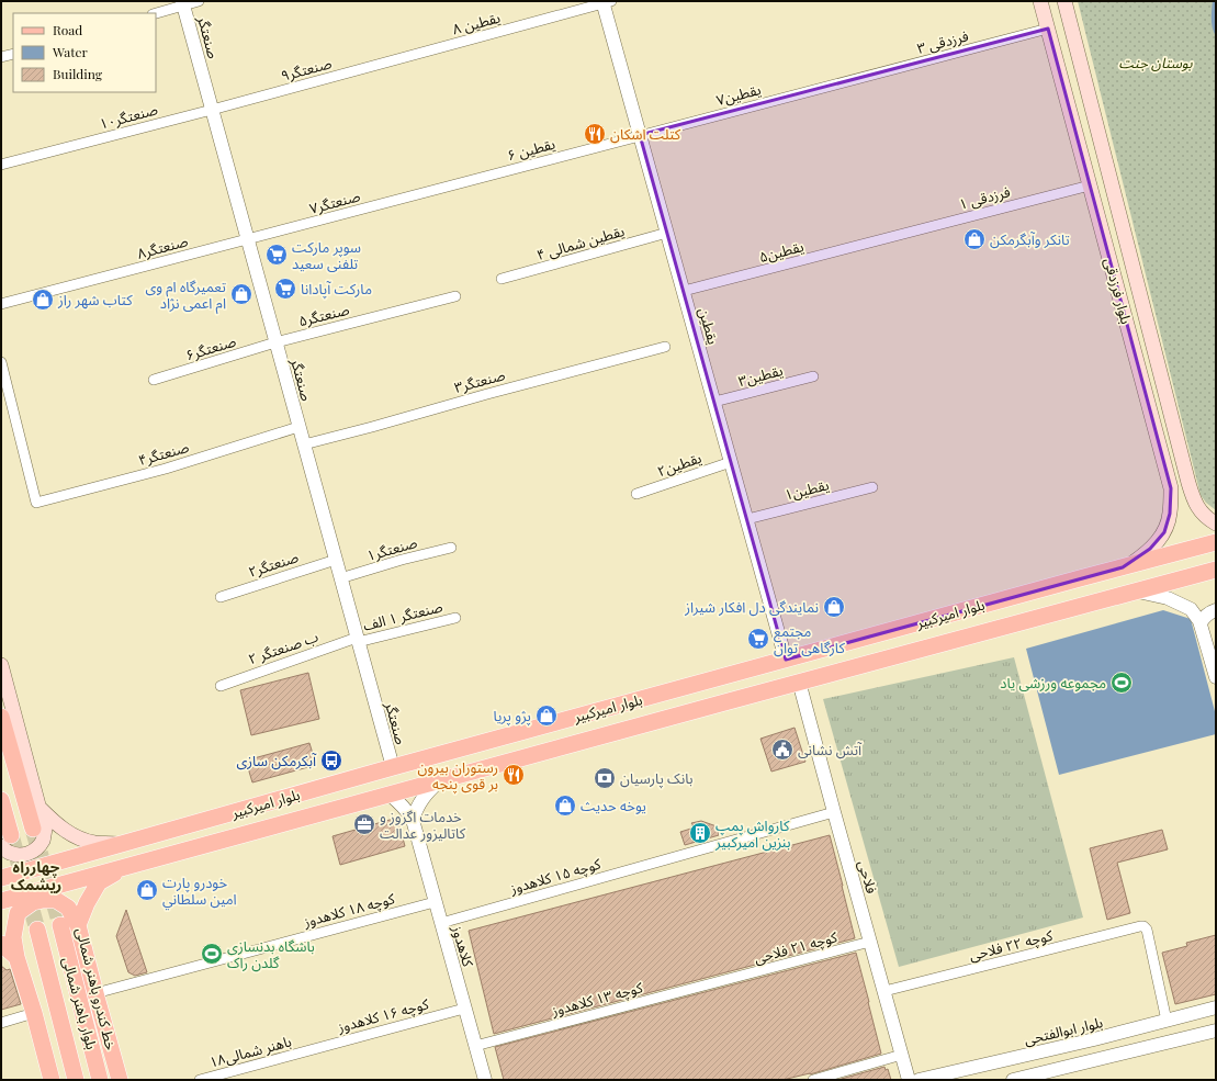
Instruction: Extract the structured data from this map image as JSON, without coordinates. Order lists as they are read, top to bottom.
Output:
{
  "streets": {
    "main road": [
      "بلوار فرزدقی",
      "بلوار امیرکبیر",
      "خط کندرو باهنر شمالی",
      "بلوار باهنر شمالی"
    ],
    "street": [
      "یقطین ۸",
      "صنعتگر",
      "فرزدقی ۳",
      "صنعتگر۹",
      "یقطین۷",
      "صنعتگر۱۰",
      "یقطین ۶",
      "فرزدقی ۱",
      "صنعتگر۷",
      "یقطین شمالی ۴",
      "صنعتگر۸",
      "یقطین۵",
      "صنعتگر۵",
      "یقطین",
      "صنعتگر۶",
      "یقطین۳",
      "صنعتگر۳",
      "صنعتگر۴",
      "یقطین۲",
      "یقطین۱",
      "صنعتگر۱",
      "صنعتگر۲",
      "صنعتگر ۱ الف",
      "۲ ب صنعتگر",
      "کوچه ۱۵ کلاهدوز",
      "فلاحی",
      "کوچه ۱۸ کلاهدوز",
      "کوچه ۲۲ فلاحی",
      "کلاهدوز",
      "کوچه ۲۱ فلاحی",
      "کوچه ۱۳ کلاهدوز",
      "کوچه ۱۶ کلاهدوز",
      "بلوار ابوالفتحی",
      "باهنر شمالی۱۸"
    ]
  },
  "crossings": [
    ["یقطین ۸", "صنعتگر۹"],
    ["یقطین ۸", "یقطین"],
    ["صنعتگر", "صنعتگر۹"],
    ["صنعتگر", "صنعتگر۱۰"],
    ["صنعتگر", "صنعتگر۷"],
    ["صنعتگر", "صنعتگر۸"],
    ["صنعتگر", "صنعتگر۵"],
    ["صنعتگر", "صنعتگر۶"],
    ["صنعتگر", "صنعتگر۳"],
    ["صنعتگر", "صنعتگر۴"],
    ["صنعتگر", "صنعتگر۱"],
    ["صنعتگر", "صنعتگر۲"],
    ["صنعتگر", "بلوار امیرکبیر"],
    ["صنعتگر", "صنعتگر ۱ الف"],
    ["صنعتگر", "۲ ب صنعتگر"],
    ["فرزدقی ۳", "یقطین۷"],
    ["فرزدقی ۳", "بلوار فرزدقی"],
    ["صنعتگر۹", "صنعتگر۱۰"],
    ["یقطین۷", "یقطین ۶"],
    ["یقطین۷", "یقطین"],
    ["یقطین ۶", "صنعتگر۷"],
    ["یقطین ۶", "یقطین"],
    ["فرزدقی ۱", "یقطین۵"],
    ["فرزدقی ۱", "بلوار فرزدقی"],
    ["صنعتگر۷", "صنعتگر۸"],
    ["یقطین شمالی ۴", "یقطین"],
    ["یقطین۵", "یقطین"],
    ["بلوار فرزدقی", "بلوار امیرکبیر"],
    ["صنعتگر۵", "صنعتگر۶"],
    ["یقطین", "یقطین۳"],
    ["یقطین", "یقطین۲"],
    ["یقطین", "یقطین۱"],
    ["یقطین", "بلوار امیرکبیر"],
    ["بلوار امیرکبیر", "فلاحی"],
    ["بلوار امیرکبیر", "کلاهدوز"],
    ["بلوار امیرکبیر", "خط کندرو باهنر شمالی"],
    ["صنعتگر ۱ الف", "۲ ب صنعتگر"],
    ["کوچه ۱۵ کلاهدوز", "فلاحی"],
    ["کوچه ۱۵ کلاهدوز", "کلاهدوز"],
    ["فلاحی", "کوچه ۲۲ فلاحی"],
    ["فلاحی", "کوچه ۲۱ فلاحی"],
    ["کوچه ۱۸ کلاهدوز", "کلاهدوز"],
    ["کوچه ۱۸ کلاهدوز", "خط کندرو باهنر شمالی"],
    ["کوچه ۲۲ فلاحی", "بلوار ابوالفتحی"],
    ["کلاهدوز", "کوچه ۱۳ کلاهدوز"],
    ["کلاهدوز", "کوچه ۱۶ کلاهدوز"],
    ["کوچه ۲۱ فلاحی", "کوچه ۱۳ کلاهدوز"],
    ["کوچه ۱۶ کلاهدوز", "باهنر شمالی۱۸"]
  ],
  "districts": ["چهارراه ریشمک"],
  "parks": ["بوستان جنت"],
  "places": {
    "restaurant": ["کتلت اشکان", "رستوران بیرون بر قوی پنجه"],
    "shop": [
      "تانکر وآبگرمکن",
      "تعمیرگاه ام وی ام اعمی نژاد",
      "کتاب شهر راز",
      "نمایندگی دل افکار شیراز",
      "پژو پریا",
      "یوخه حدیث",
      "خودرو پارت امين سلطاني"
    ],
    "supermarket": ["سوپر مارکت تلفنی سعید", "مارکت آپادانا", "مجتمع کارگاهی توان"],
    "sports": ["مجموعه ورزشی یاد", "باشگاه بدنسازی گلدن راک"],
    "public building": ["آتش نشانی"],
    "bus stop": ["آبکرمکن سازی"],
    "bank": ["بانک پارسیان"],
    "office": ["خدمات اگزوز و کاتالیزور عدالت"],
    "building": ["کارواش پمپ بنزین امیرکبیر"]
  },
  "legend": ["Road", "Water", "Building"]
}
